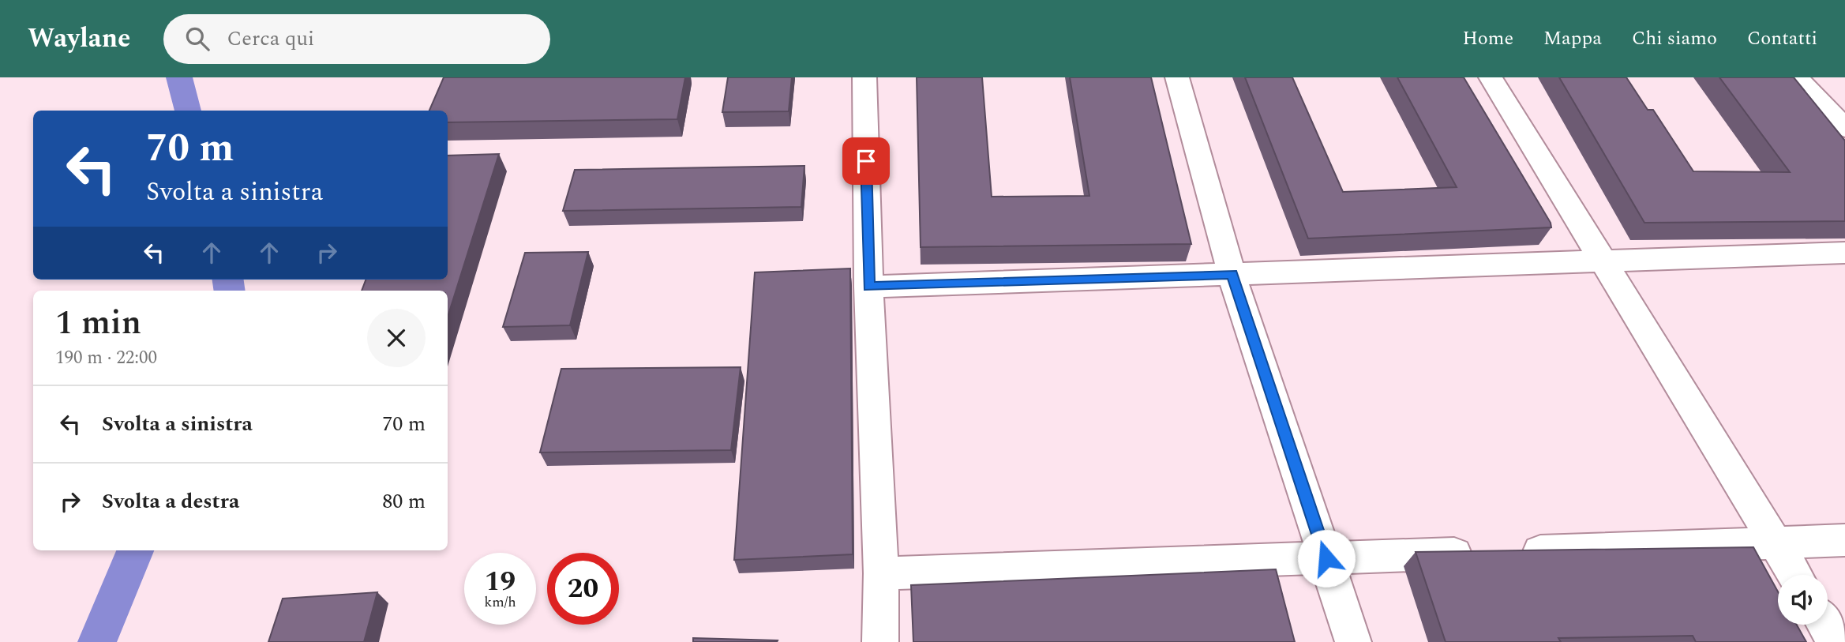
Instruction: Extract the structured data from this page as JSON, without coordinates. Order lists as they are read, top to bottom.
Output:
{
  "page": {
    "header": "Waylane",
    "search": "Cerca qui",
    "nav": [
      "Home",
      "Mappa",
      "Chi siamo",
      "Contatti"
    ],
    "turn": ["70 m", "Svolta a sinistra"],
    "heading": ["1 min", "190 m · 22:00"],
    "list": [
      {
        "name": "Svolta a sinistra",
        "value": "70 m"
      },
      {
        "name": "Svolta a destra",
        "value": "80 m"
      }
    ],
    "speed": "19 km/h",
    "limit": "20"
  }
}
